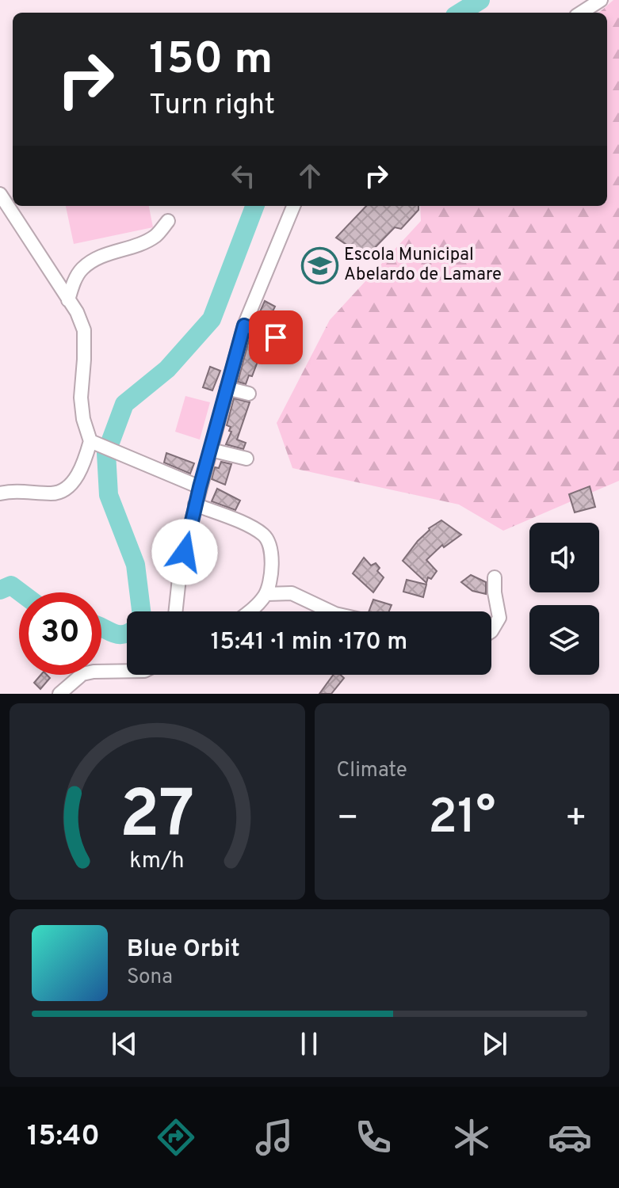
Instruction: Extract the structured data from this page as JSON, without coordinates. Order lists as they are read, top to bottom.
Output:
{
  "places": {
    "school or university": ["Escola Municipal Abelardo de Lamare"]
  },
  "page": {
    "turn": ["150 m", "Turn right"],
    "limit": "30",
    "trip": "15:41 · 1 min · 170 m",
    "tile": "Climate",
    "heat": ["−", "21°", "+"],
    "song": ["Blue Orbit", "Sona"],
    "tabs": "15:40",
    "gauge": ["27", "km/h"]
  }
}
